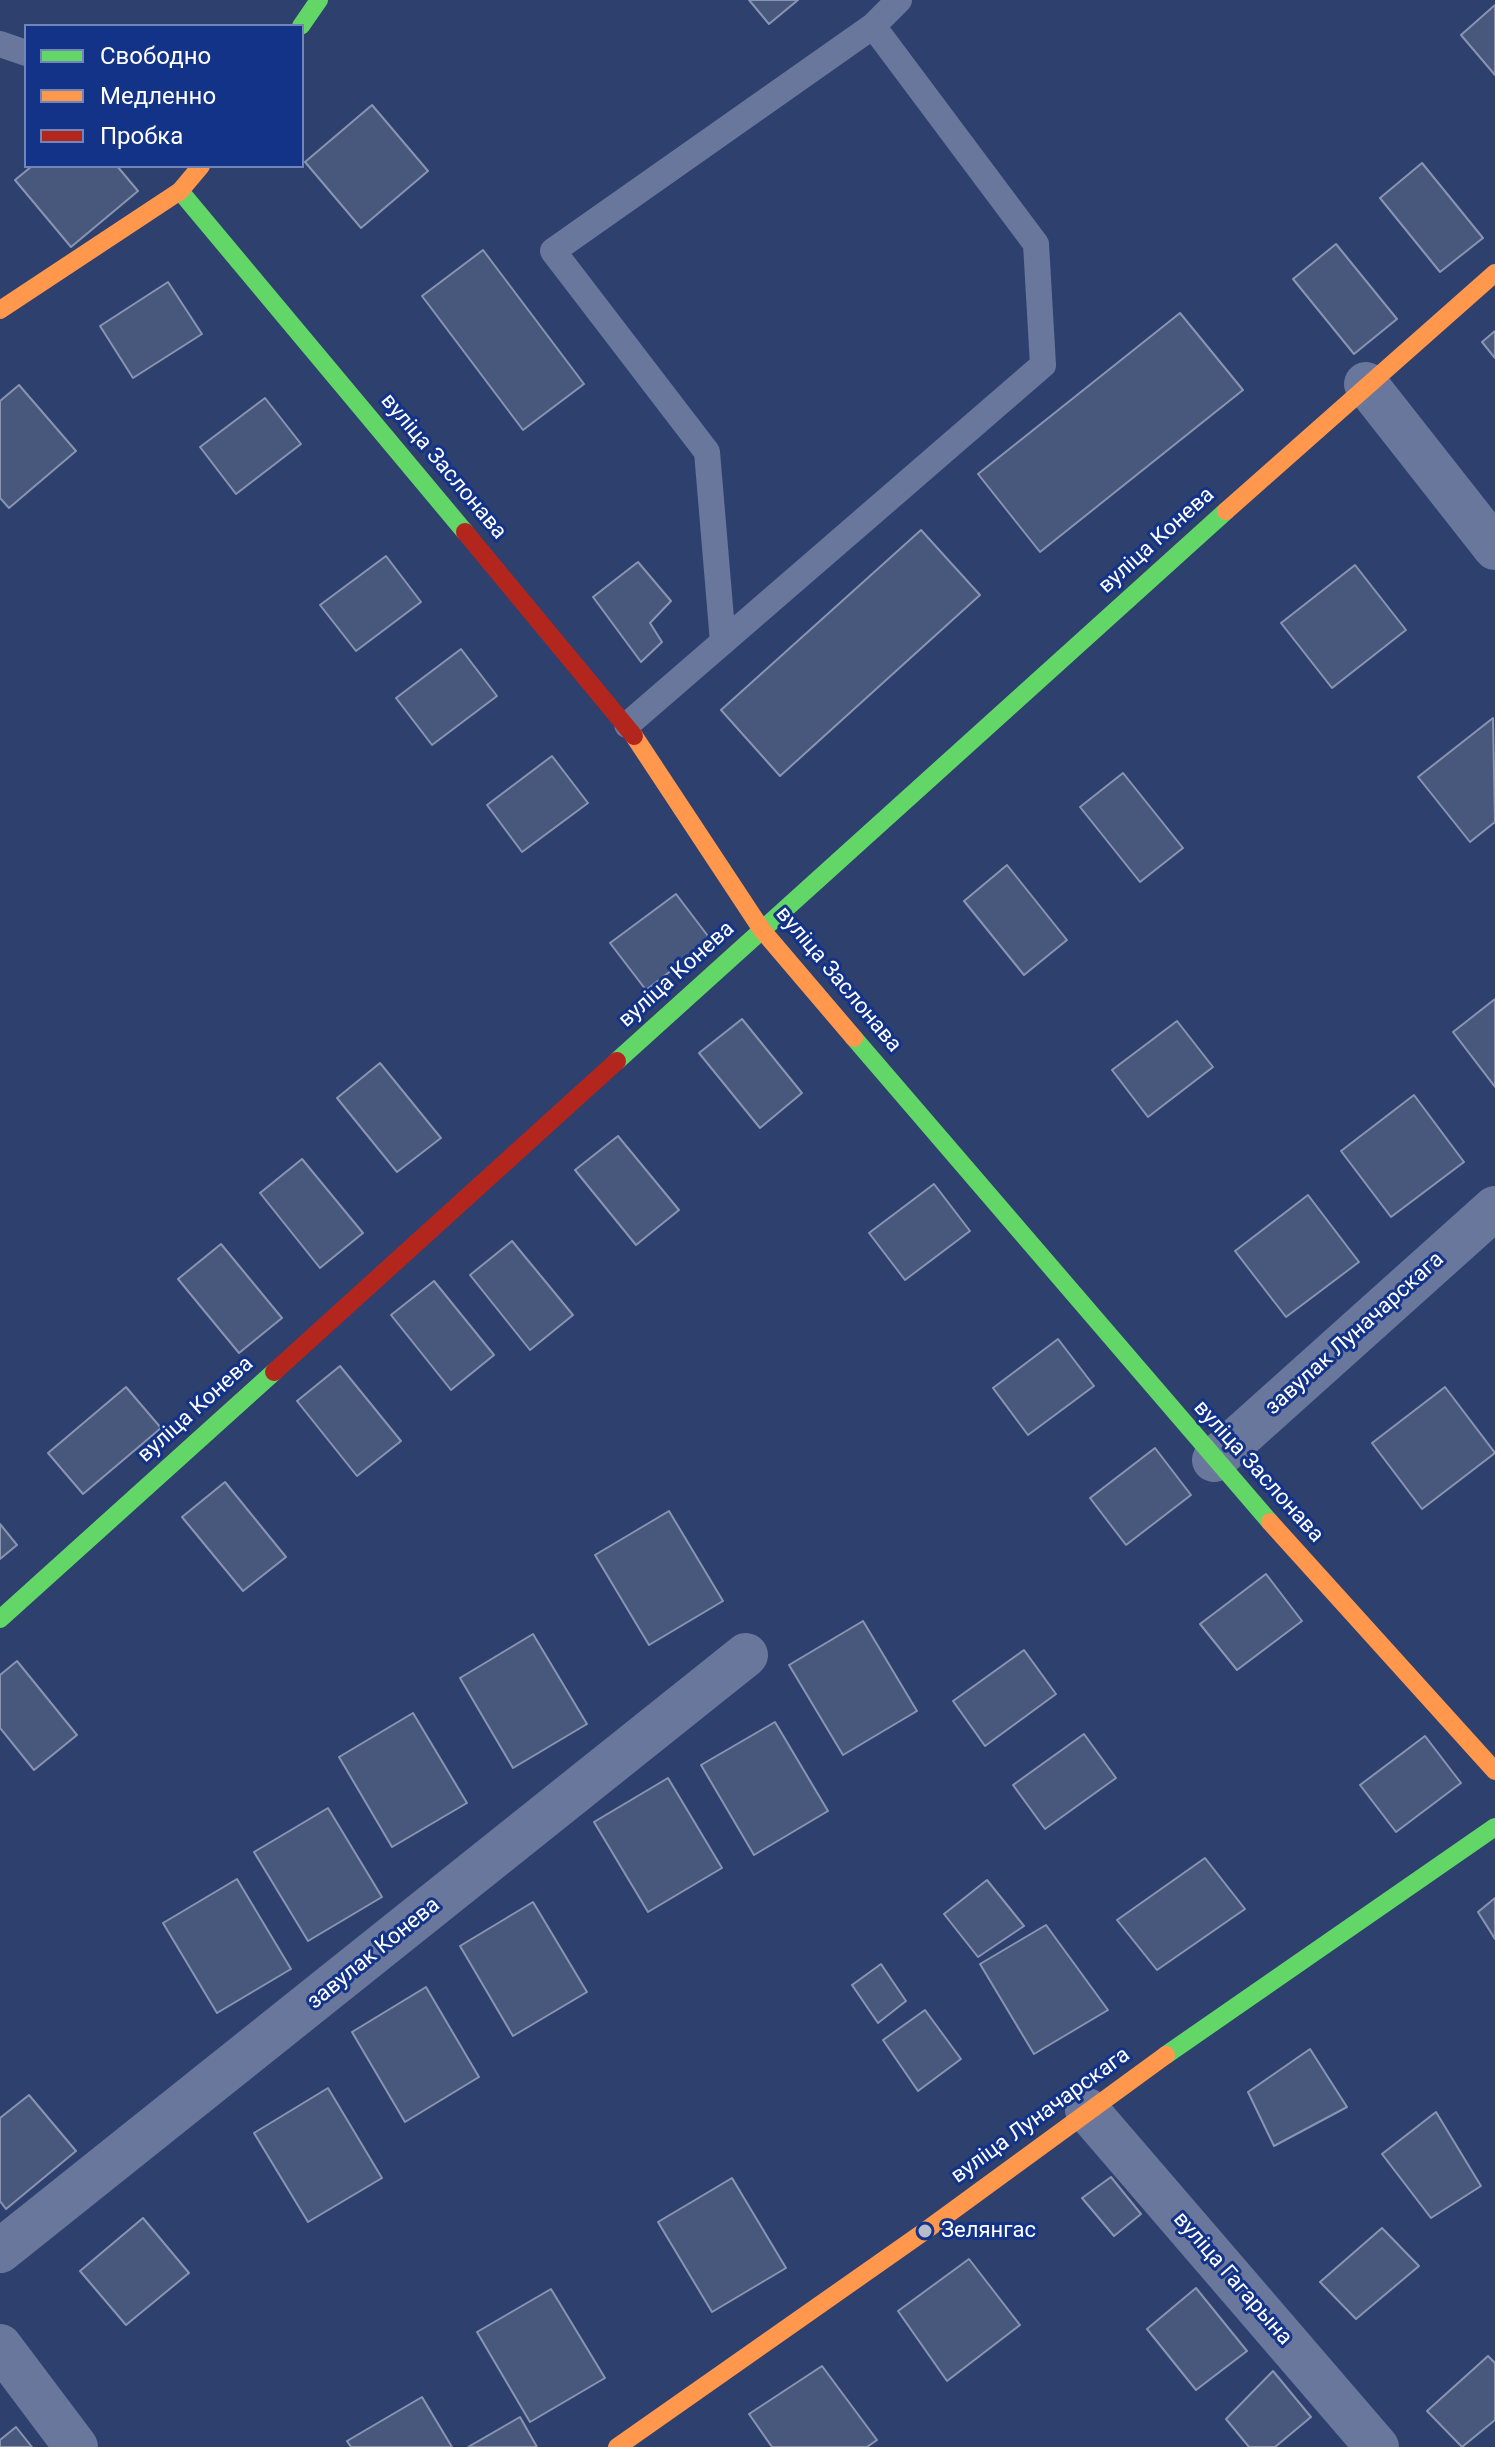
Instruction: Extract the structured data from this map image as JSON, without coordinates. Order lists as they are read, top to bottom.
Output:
{
  "streets": {
    "street": [
      "вуліца Заслонава",
      "вуліца Конева",
      "завулак Луначарскага",
      "завулак Конева",
      "вуліца Луначарскага",
      "вуліца Гагарына"
    ]
  },
  "crossings": [
    ["вуліца Заслонава", "вуліца Конева"],
    ["вуліца Заслонава", "завулак Луначарскага"],
    ["вуліца Луначарскага", "вуліца Гагарына"]
  ],
  "places": ["Зелянгас"],
  "legend": ["Свободно", "Медленно", "Пробка"]
}
